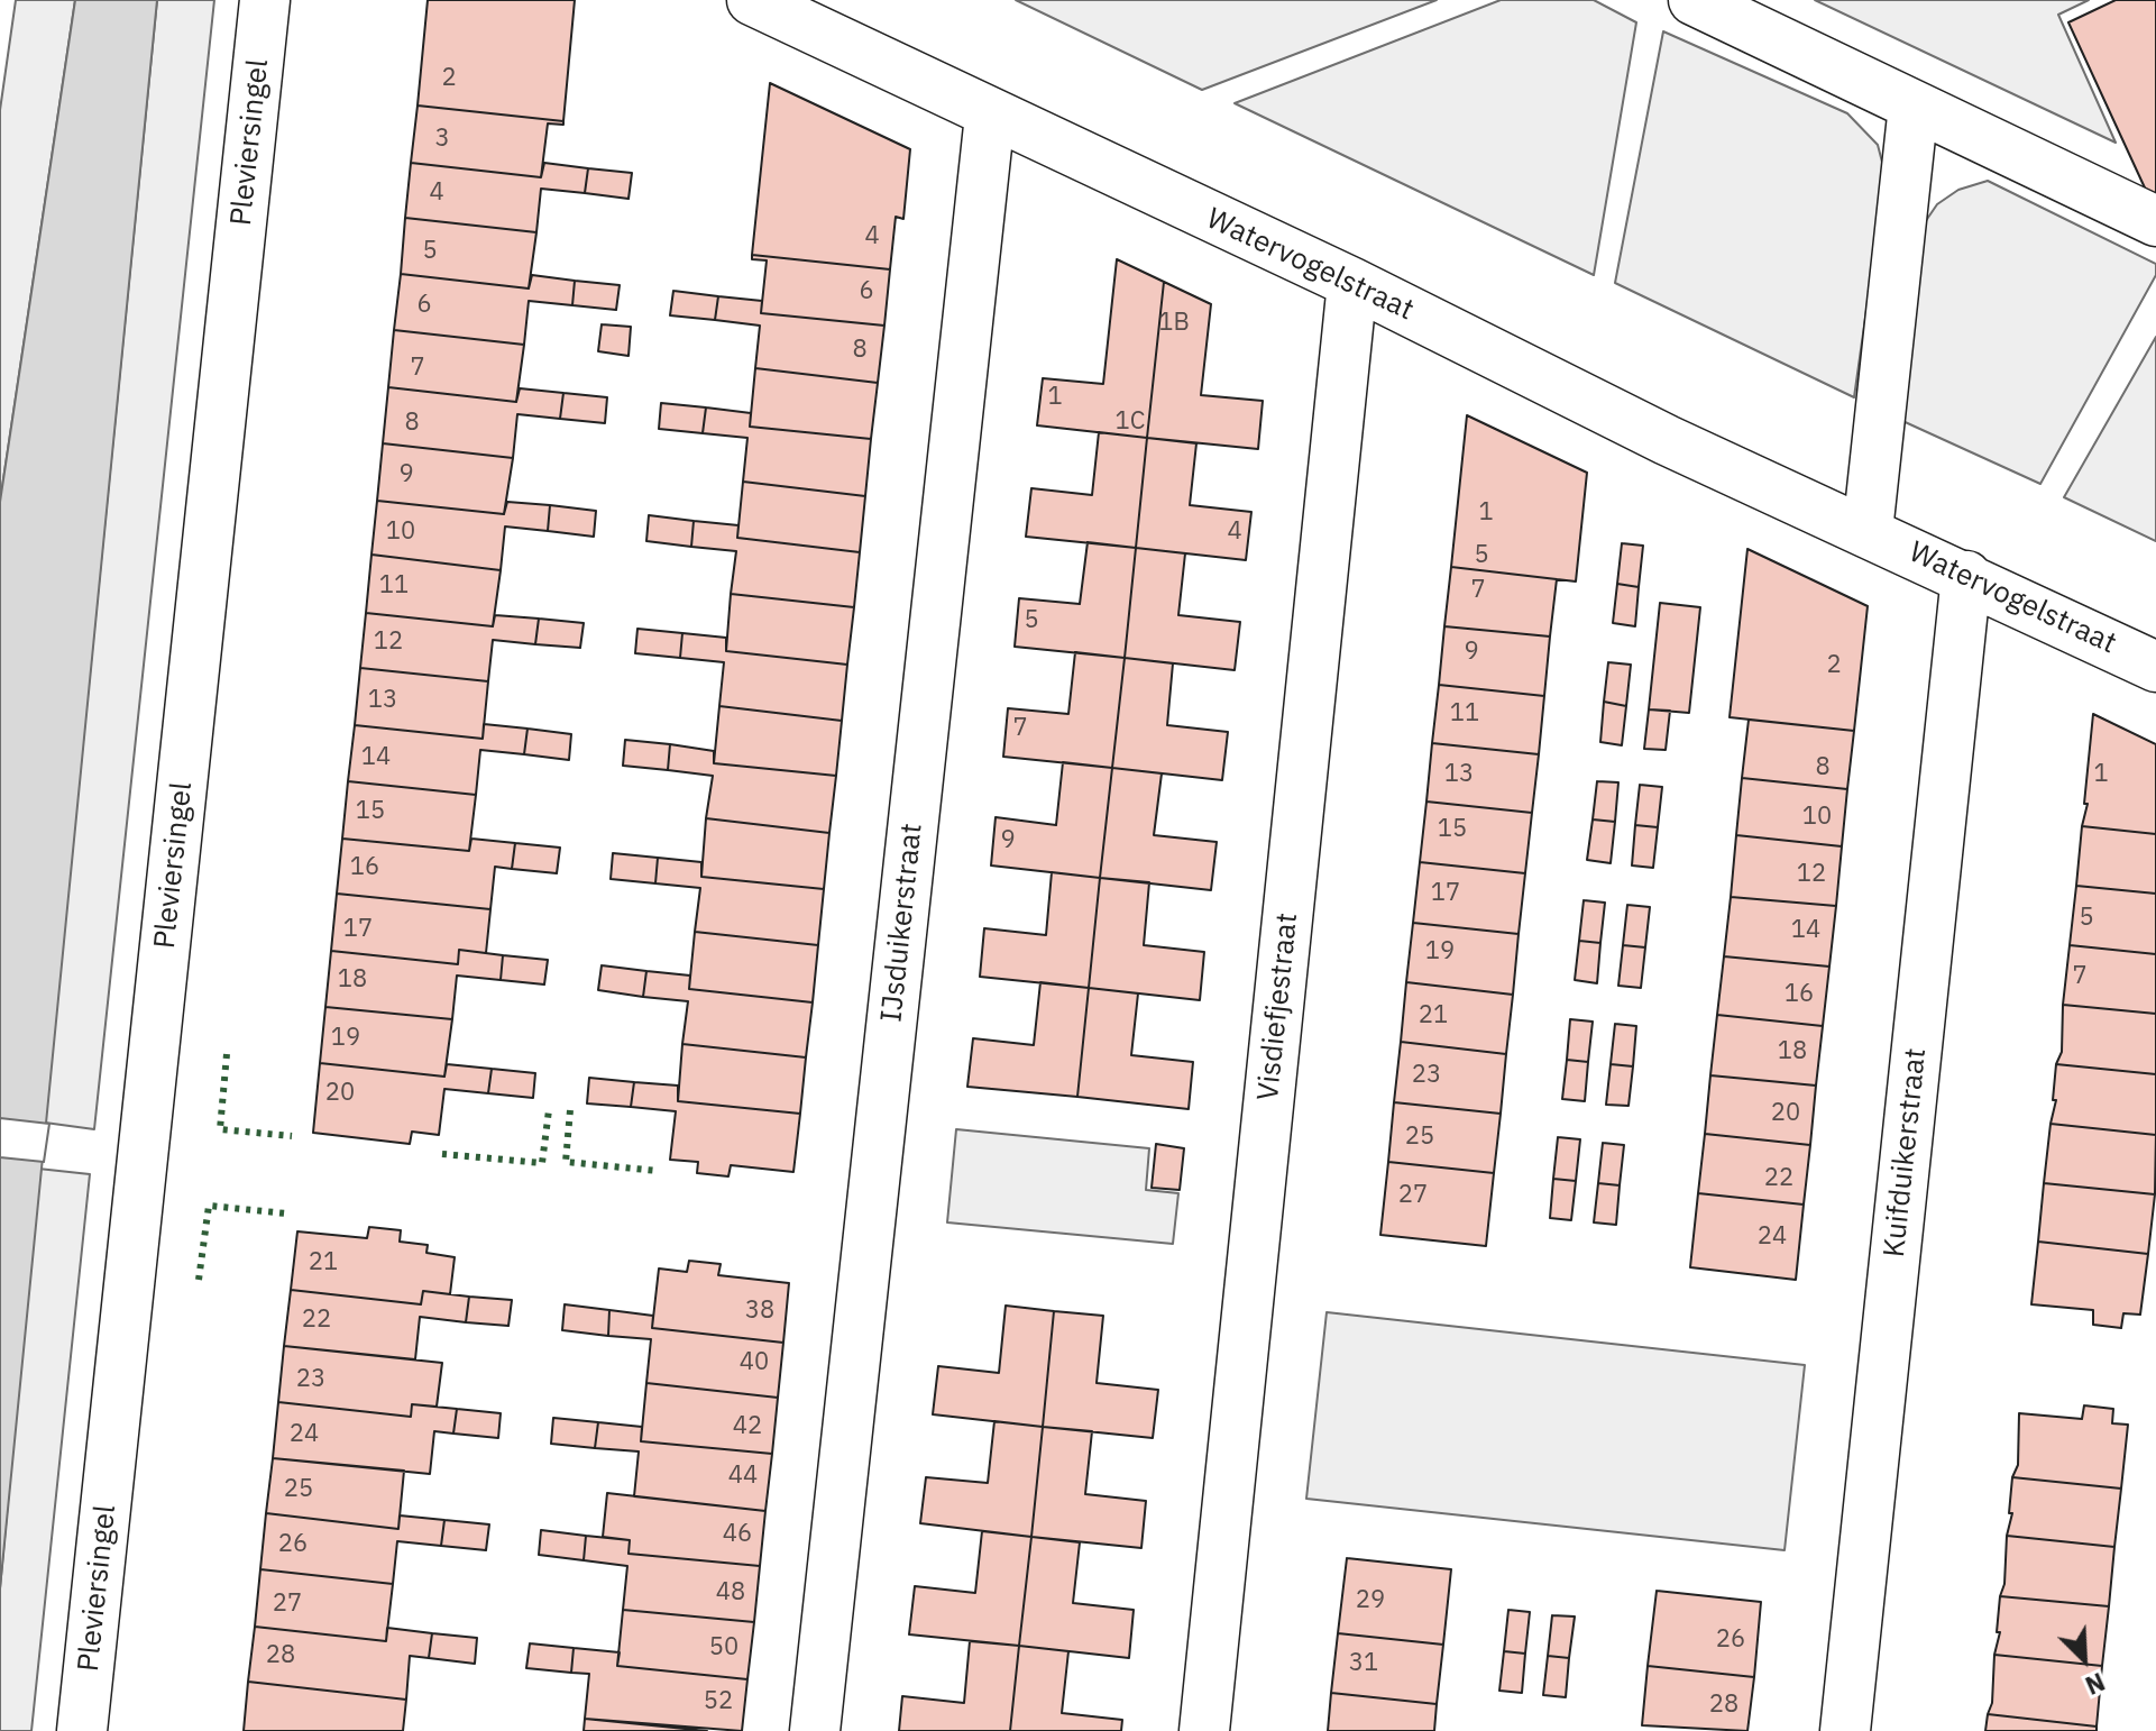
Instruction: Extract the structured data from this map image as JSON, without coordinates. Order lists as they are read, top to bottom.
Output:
{
  "streets": {
    "street": [
      "Pleviersingel",
      "Watervogelstraat",
      "IJsduikerstraat",
      "Visdiefjestraat",
      "Kuifduikerstraat"
    ]
  },
  "crossings": [
    ["Watervogelstraat", "IJsduikerstraat"],
    ["Watervogelstraat", "Visdiefjestraat"],
    ["Watervogelstraat", "Kuifduikerstraat"]
  ],
  "house_numbers": [
    "2",
    "3",
    "4",
    "4",
    "5",
    "6",
    "6",
    "1B",
    "8",
    "7",
    "1",
    "1C",
    "8",
    "9",
    "1",
    "10",
    "4",
    "5",
    "11",
    "7",
    "5",
    "12",
    "9",
    "2",
    "13",
    "11",
    "7",
    "14",
    "8",
    "13",
    "1",
    "15",
    "10",
    "15",
    "9",
    "16",
    "12",
    "17",
    "5",
    "17",
    "14",
    "19",
    "7",
    "18",
    "16",
    "21",
    "19",
    "18",
    "23",
    "20",
    "20",
    "25",
    "22",
    "27",
    "24",
    "21",
    "38",
    "22",
    "40",
    "23",
    "42",
    "24",
    "44",
    "25",
    "46",
    "26",
    "48",
    "29",
    "27",
    "26",
    "50",
    "28",
    "31",
    "52",
    "28"
  ],
  "north": "bottom right"
}
